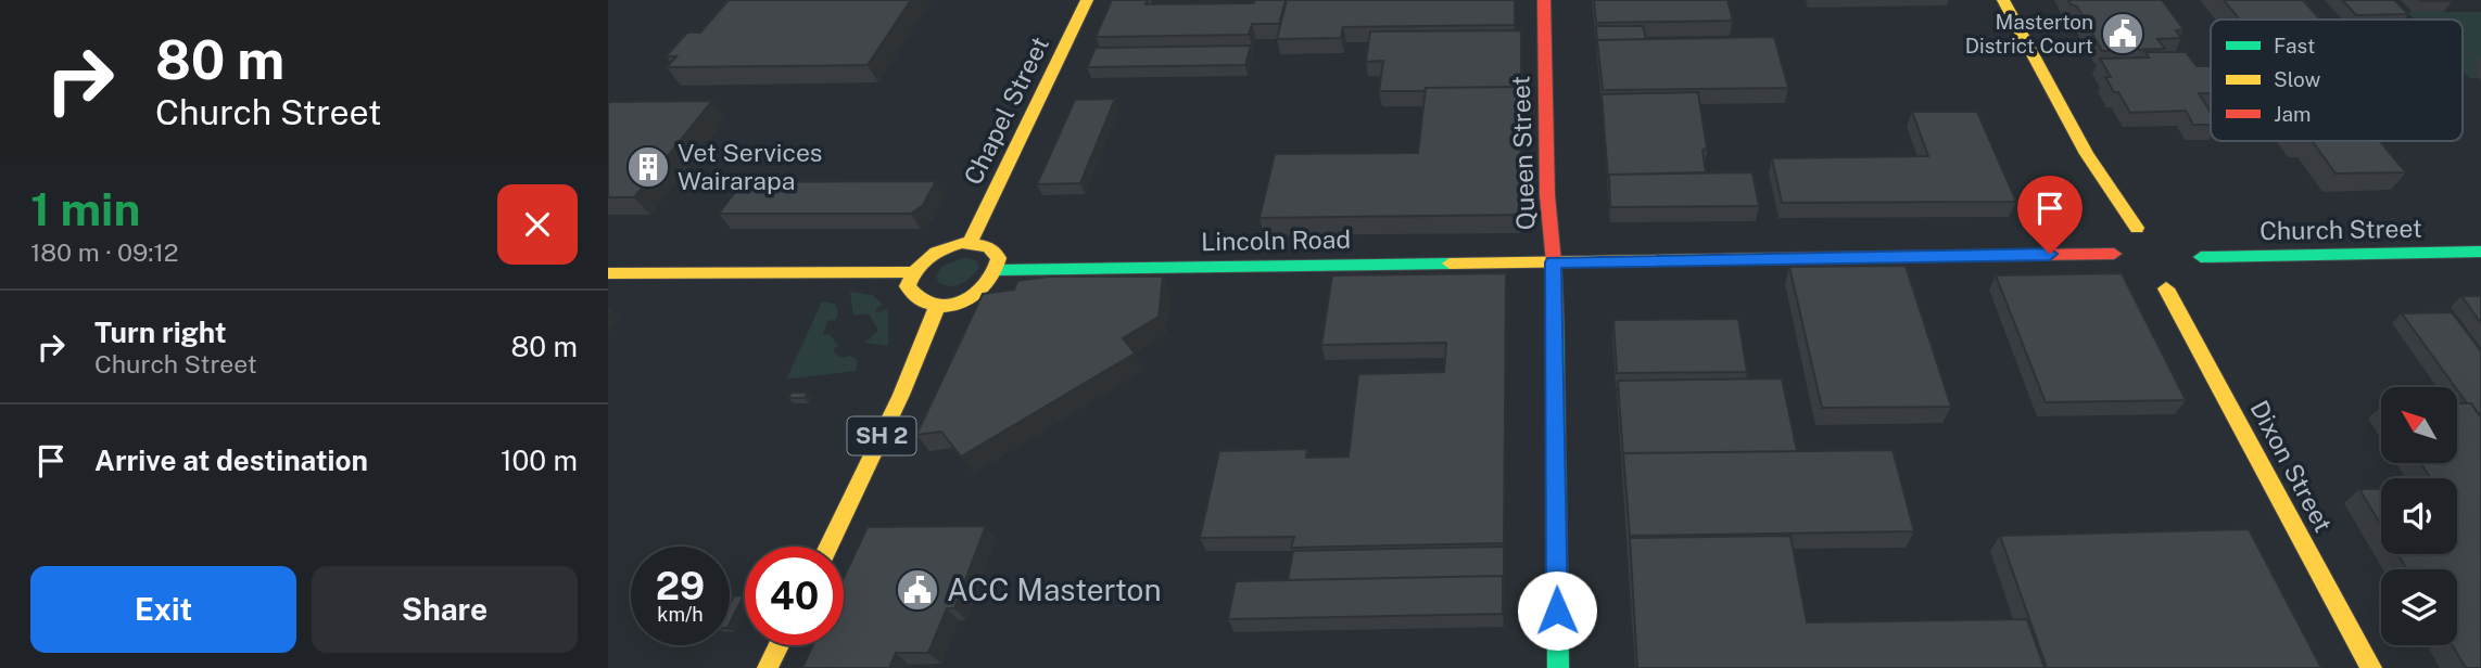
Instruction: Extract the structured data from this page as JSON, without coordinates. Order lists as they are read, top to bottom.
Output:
{
  "streets": {
    "main road": [
      "Chapel Street",
      "Queen Street",
      "Church Street",
      "Lincoln Road",
      "SH 2",
      "Dixon Street"
    ]
  },
  "crossings": [
    ["Chapel Street", "Lincoln Road"],
    ["Chapel Street", "SH 2"],
    ["Queen Street", "Lincoln Road"],
    ["Lincoln Road", "SH 2"]
  ],
  "places": {
    "public building": ["Masterton District Court", "ACC Masterton"],
    "building": ["Vet Services Wairarapa"]
  },
  "legend": ["Fast", "Slow", "Jam"],
  "north": "top left",
  "page": {
    "turn": ["80 m", "Church Street"],
    "heading": ["1 min", "180 m · 09:12"],
    "list": [
      {
        "name": "Turn right",
        "note": "Church Street",
        "value": "80 m"
      },
      {
        "name": "Arrive at destination",
        "value": "100 m"
      }
    ],
    "speed": "29 km/h",
    "limit": "40",
    "buttons": ["Exit", "Share"]
  }
}
